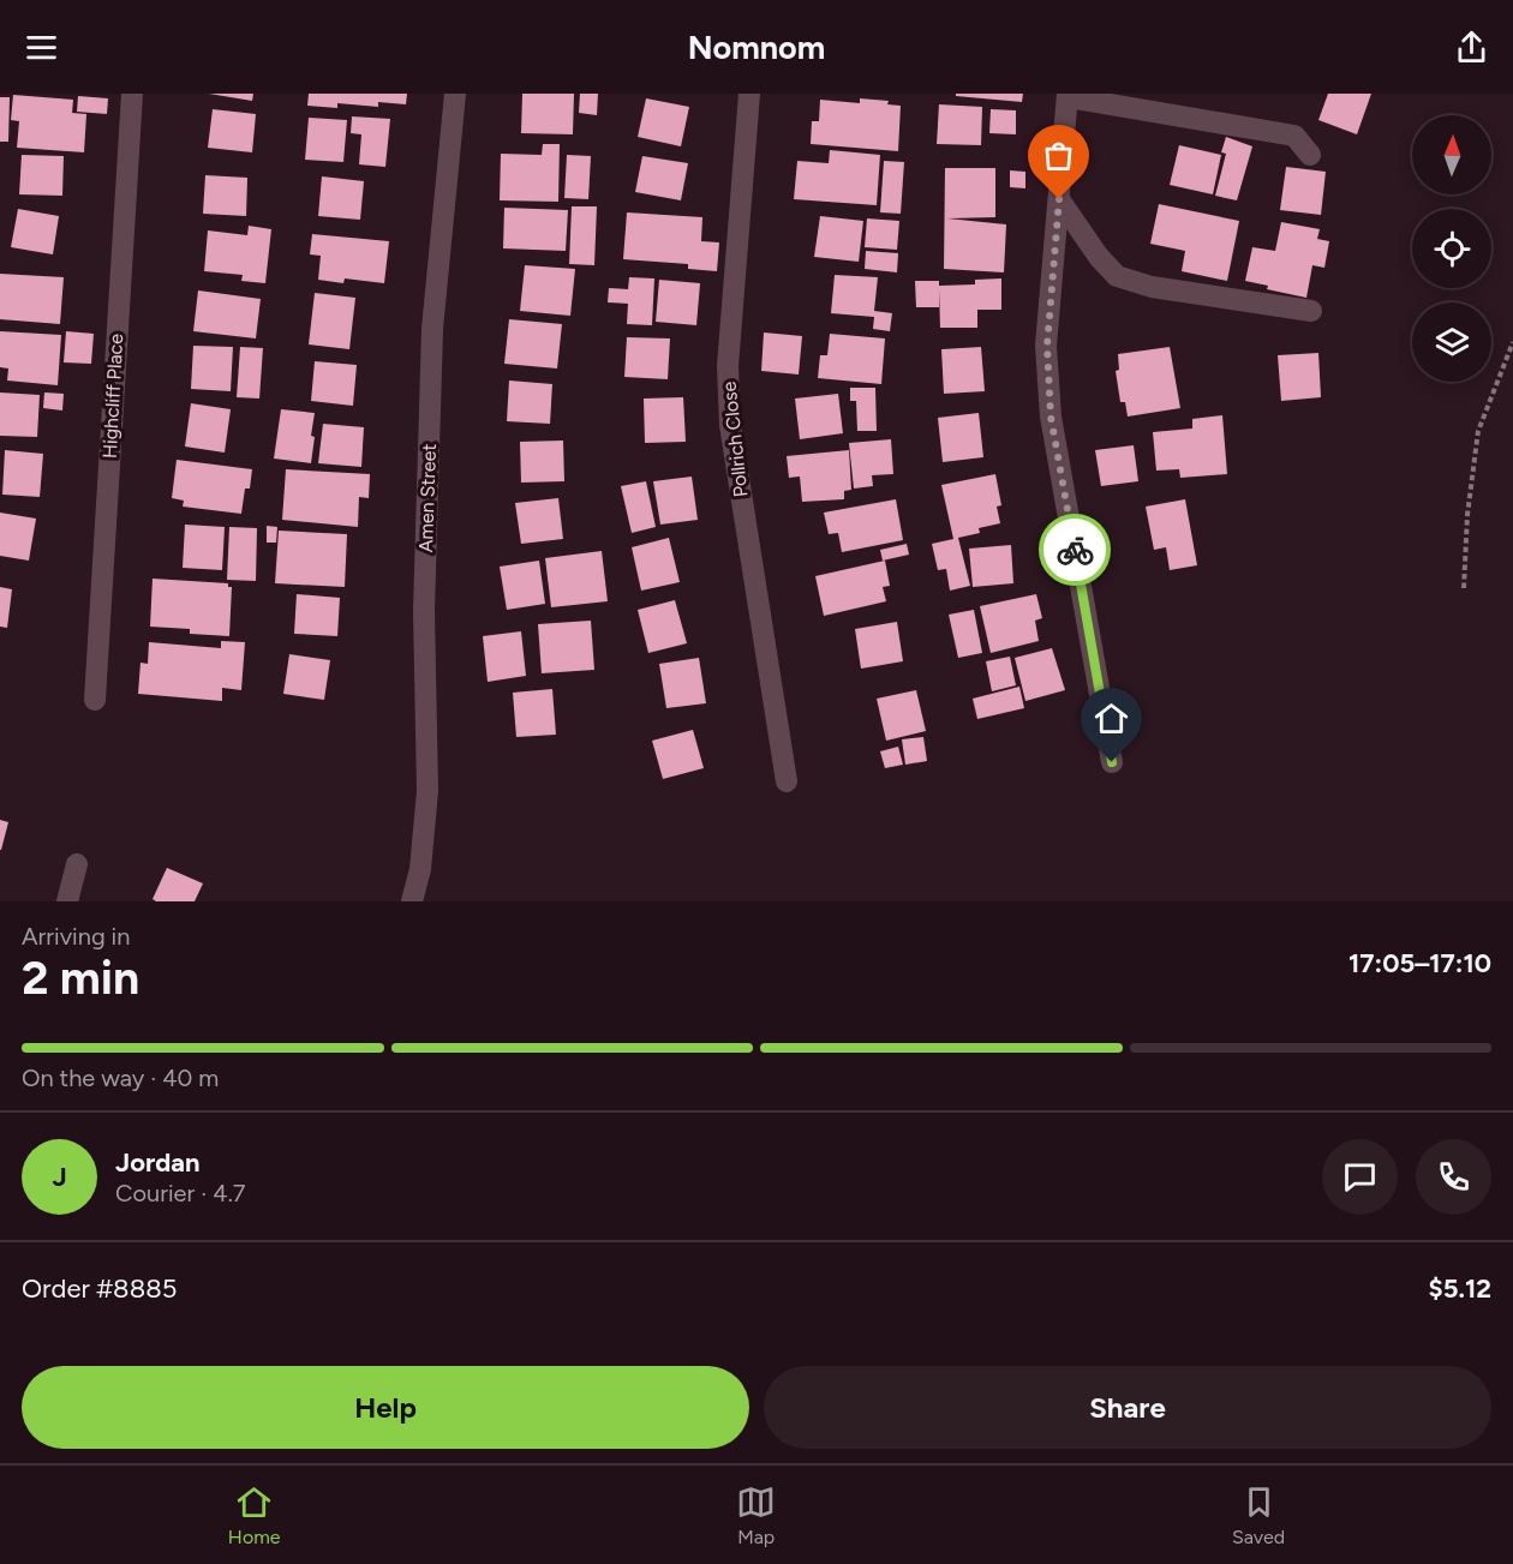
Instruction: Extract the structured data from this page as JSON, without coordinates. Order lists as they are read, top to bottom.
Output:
{
  "streets": {
    "street": ["Highcliff Place", "Pollrich Close", "Amen Street"]
  },
  "north": "top",
  "page": {
    "header": "Nomnom",
    "heading": ["2 min", "Arriving in", "17:05–17:10"],
    "panel": [
      "Jordan",
      "Courier · 4.7",
      "Order #8885",
      "$5.12"
    ],
    "bar": "On the way · 40 m",
    "round": "J",
    "buttons": ["Help", "Share"],
    "tabs": ["Home", "Map", "Saved"]
  }
}
